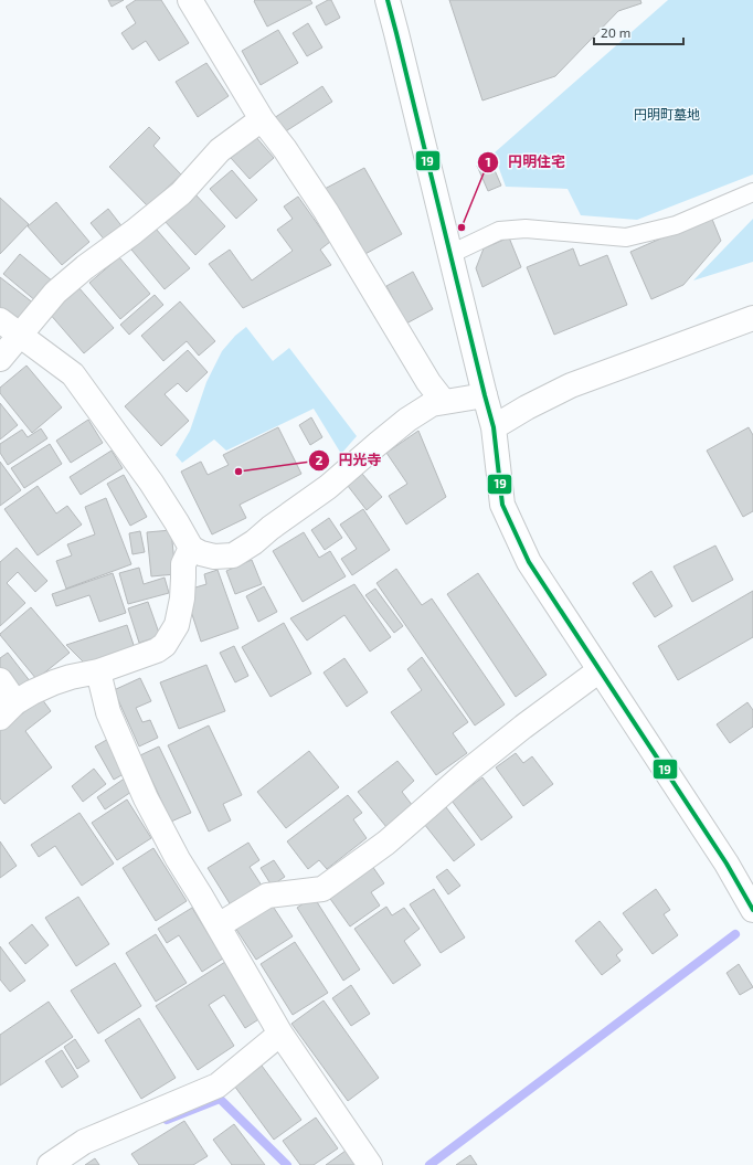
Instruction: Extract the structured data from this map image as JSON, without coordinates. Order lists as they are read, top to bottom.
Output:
{
  "parks": ["円明町墓地"],
  "places": ["円明住宅", "円光寺"],
  "lines": ["transit line 19"],
  "scale_bar": "20 m"
}
